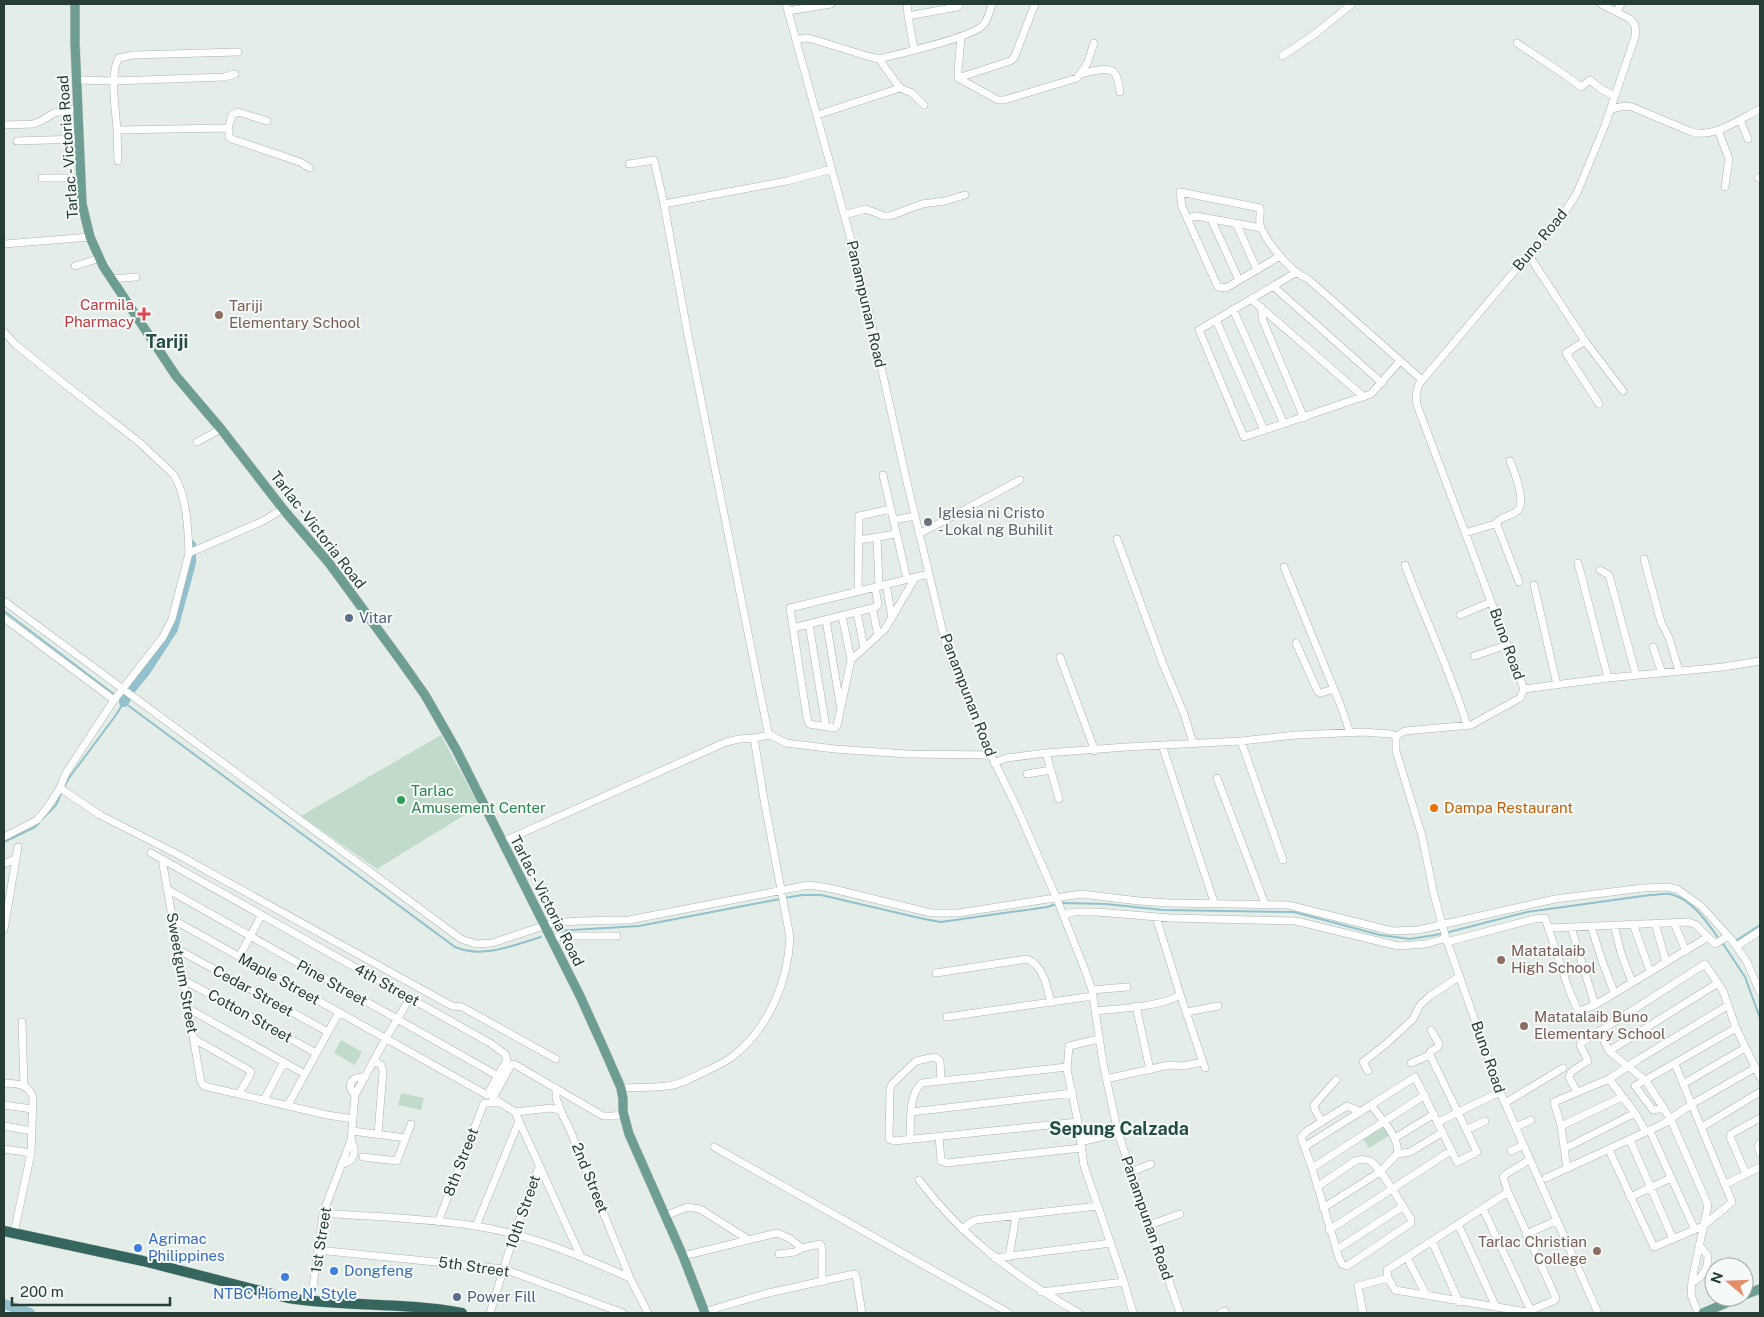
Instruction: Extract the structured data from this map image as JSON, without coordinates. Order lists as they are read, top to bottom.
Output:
{
  "streets": {
    "main road": ["Tarlac - Victoria Road"],
    "street": [
      "Buno Road",
      "Panampunan Road",
      "Sweetgum Street",
      "Maple Street",
      "Pine Street",
      "4th Street",
      "Cedar Street",
      "Cotton Street",
      "8th Street",
      "2nd Street",
      "10th Street",
      "1st Street",
      "5th Street"
    ]
  },
  "crossings": [
    ["Sweetgum Street", "Maple Street"],
    ["Sweetgum Street", "Pine Street"],
    ["Sweetgum Street", "4th Street"],
    ["Sweetgum Street", "Cedar Street"],
    ["Sweetgum Street", "Cotton Street"],
    ["Pine Street", "4th Street"],
    ["10th Street", "5th Street"],
    ["1st Street", "5th Street"]
  ],
  "districts": ["Tariji", "Sepung Calzada"],
  "places": {
    "health": ["Carmila Pharmacy"],
    "other": [
      "Tariji Elementary School",
      "Iglesia ni Cristo - Lokal ng Buhilit",
      "Vitar",
      "Tarlac Amusement Center",
      "Dampa Restaurant",
      "Matatalaib High School",
      "Matatalaib Buno Elementary School",
      "Agrimac Philippines",
      "Tarlac Christian College",
      "Dongfeng",
      "NTBC Home N' Style",
      "Power Fill"
    ]
  },
  "scale_bar": "200 m",
  "north": "left"
}
